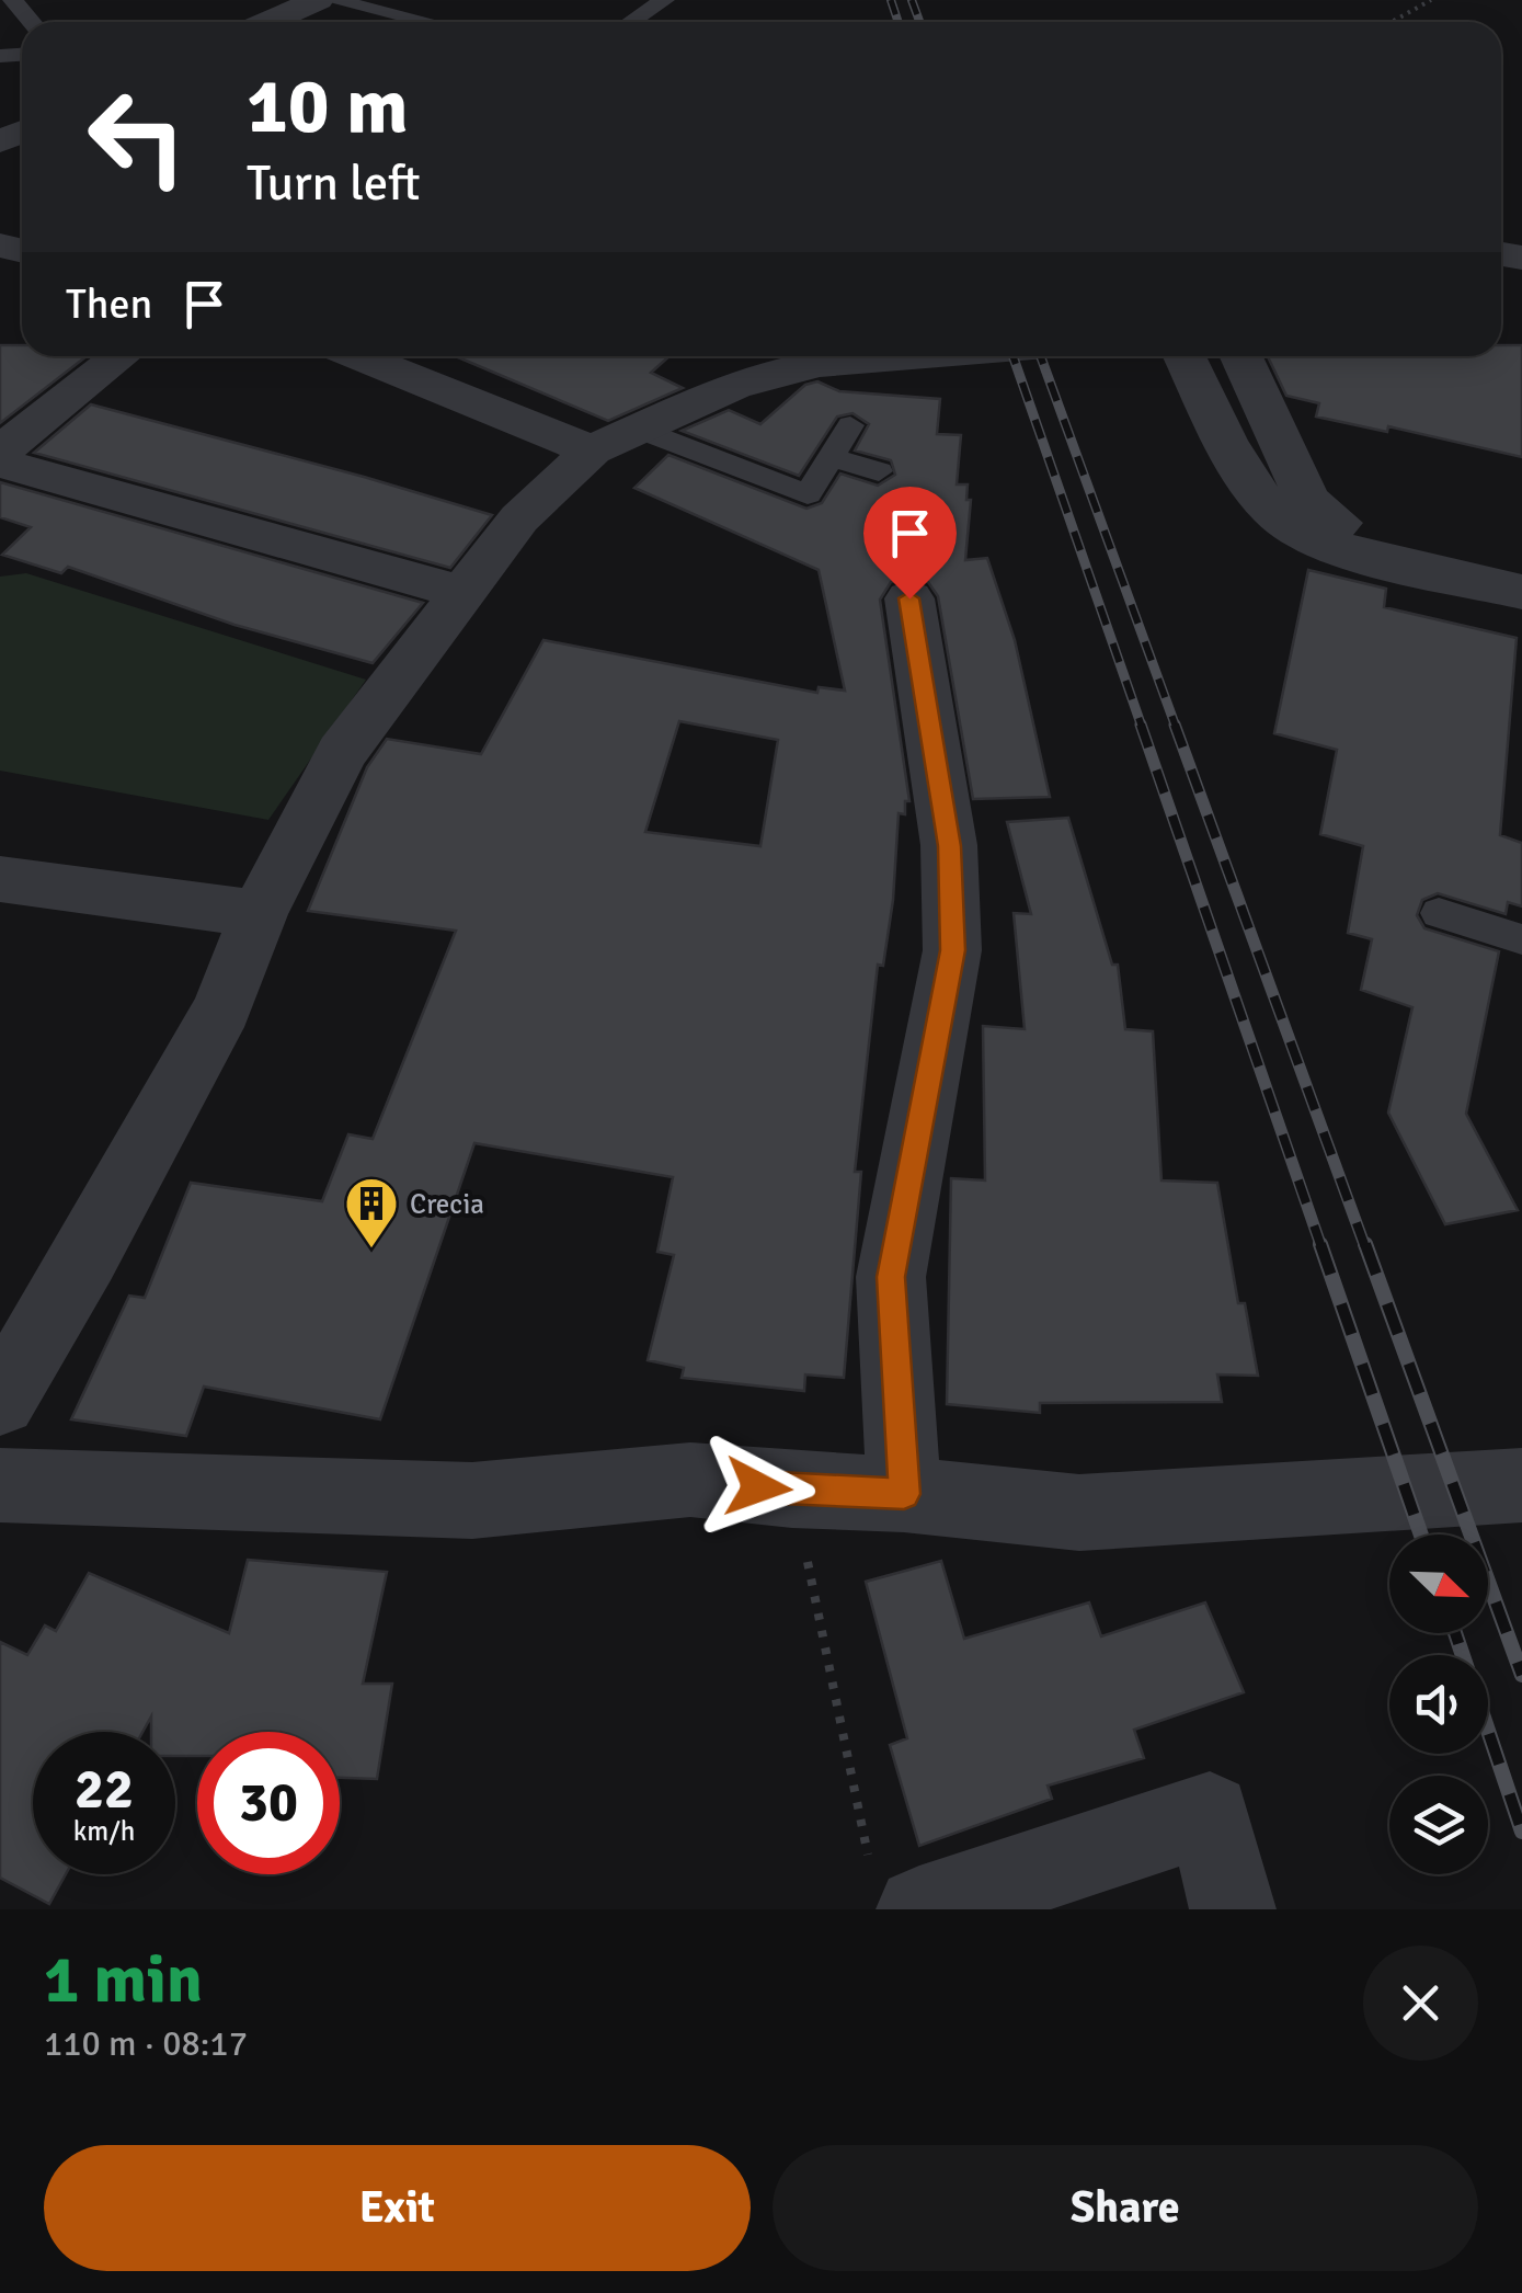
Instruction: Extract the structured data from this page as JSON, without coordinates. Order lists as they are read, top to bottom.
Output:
{
  "places": {
    "building": ["Crecia"]
  },
  "north": "bottom right",
  "page": {
    "turn": ["10 m", "Turn left"],
    "then": "Then",
    "speed": "22 km/h",
    "limit": "30",
    "heading": ["1 min", "110 m · 08:17"],
    "buttons": ["Exit", "Share"]
  }
}
